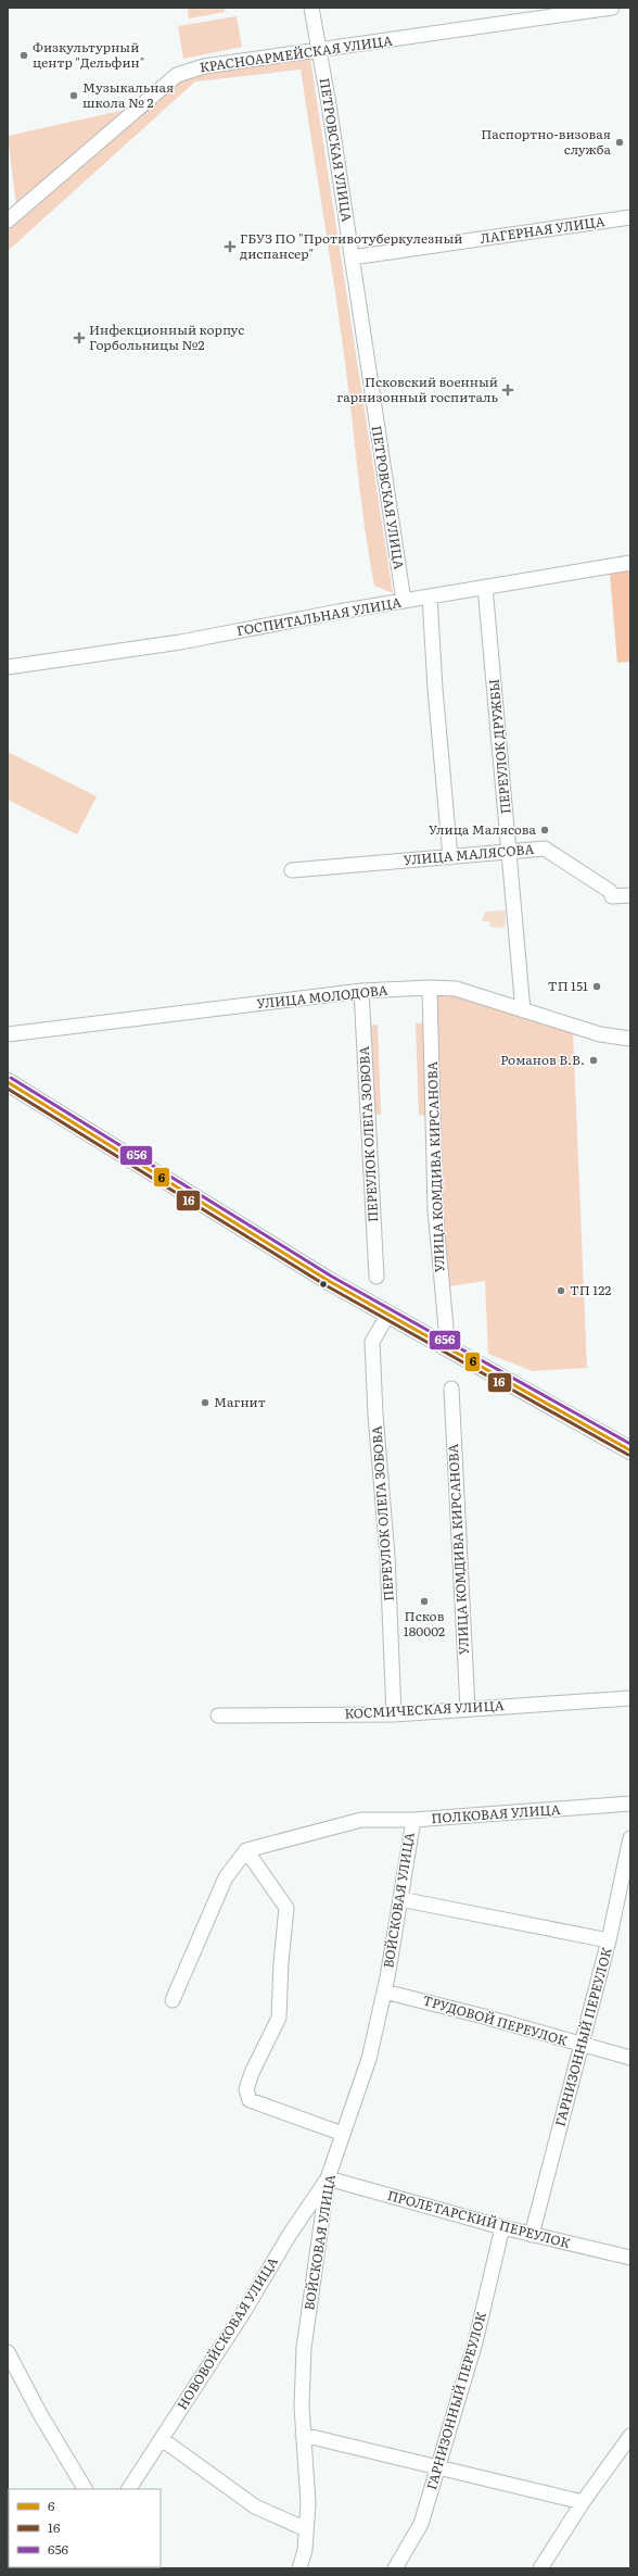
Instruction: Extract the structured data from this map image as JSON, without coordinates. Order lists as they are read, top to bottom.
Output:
{
  "streets": {
    "street": [
      "КРАСНОАРМЕЙСКАЯ УЛИЦА",
      "ПЕТРОВСКАЯ УЛИЦА",
      "ЛАГЕРНАЯ УЛИЦА",
      "ГОСПИТАЛЬНАЯ УЛИЦА",
      "ПЕРЕУЛОК ДРУЖБЫ",
      "УЛИЦА МАЛЯСОВА",
      "УЛИЦА МОЛОДОВА",
      "ПЕРЕУЛОК ОЛЕГА ЗОБОВА",
      "УЛИЦА КОМДИВА КИРСАНОВА",
      "КОСМИЧЕСКАЯ УЛИЦА",
      "ПОЛКОВАЯ УЛИЦА",
      "ВОЙСКОВАЯ УЛИЦА",
      "ТРУДОВОЙ ПЕРЕУЛОК",
      "ГАРНИЗОННЫЙ ПЕРЕУЛОК",
      "ПРОЛЕТАРСКИЙ ПЕРЕУЛОК",
      "НОВОВОЙСКОВАЯ УЛИЦА"
    ]
  },
  "crossings": [
    ["КРАСНОАРМЕЙСКАЯ УЛИЦА", "ПЕТРОВСКАЯ УЛИЦА"],
    ["ПЕТРОВСКАЯ УЛИЦА", "ЛАГЕРНАЯ УЛИЦА"],
    ["ПЕТРОВСКАЯ УЛИЦА", "ГОСПИТАЛЬНАЯ УЛИЦА"],
    ["ГОСПИТАЛЬНАЯ УЛИЦА", "ПЕРЕУЛОК ДРУЖБЫ"],
    ["ПЕРЕУЛОК ДРУЖБЫ", "УЛИЦА МАЛЯСОВА"],
    ["ПЕРЕУЛОК ДРУЖБЫ", "УЛИЦА МОЛОДОВА"],
    ["УЛИЦА МОЛОДОВА", "ПЕРЕУЛОК ОЛЕГА ЗОБОВА"],
    ["УЛИЦА МОЛОДОВА", "УЛИЦА КОМДИВА КИРСАНОВА"],
    ["ПЕРЕУЛОК ОЛЕГА ЗОБОВА", "КОСМИЧЕСКАЯ УЛИЦА"],
    ["УЛИЦА КОМДИВА КИРСАНОВА", "КОСМИЧЕСКАЯ УЛИЦА"],
    ["ПОЛКОВАЯ УЛИЦА", "ВОЙСКОВАЯ УЛИЦА"],
    ["ВОЙСКОВАЯ УЛИЦА", "ТРУДОВОЙ ПЕРЕУЛОК"],
    ["ВОЙСКОВАЯ УЛИЦА", "ПРОЛЕТАРСКИЙ ПЕРЕУЛОК"],
    ["ВОЙСКОВАЯ УЛИЦА", "НОВОВОЙСКОВАЯ УЛИЦА"],
    ["ТРУДОВОЙ ПЕРЕУЛОК", "ГАРНИЗОННЫЙ ПЕРЕУЛОК"],
    ["ГАРНИЗОННЫЙ ПЕРЕУЛОК", "ПРОЛЕТАРСКИЙ ПЕРЕУЛОК"],
    ["ПРОЛЕТАРСКИЙ ПЕРЕУЛОК", "НОВОВОЙСКОВАЯ УЛИЦА"]
  ],
  "places": {
    "other": [
      "Физкультурный центр \"Дельфин\"",
      "Музыкальная школа № 2",
      "Паспортно-визовая служба",
      "Улица Малясова",
      "ТП 151",
      "Романов В.В.",
      "ТП 122",
      "Магнит",
      "Псков 180002"
    ],
    "health": ["ГБУЗ ПО \"Противотуберкулезный диспансер\"", "Инфекционный корпус Горбольницы №2", "Псковский военный гарнизонный госпиталь"]
  },
  "lines": ["transit line 656", "transit line 6", "transit line 16"],
  "legend": ["6", "16", "656"]
}
